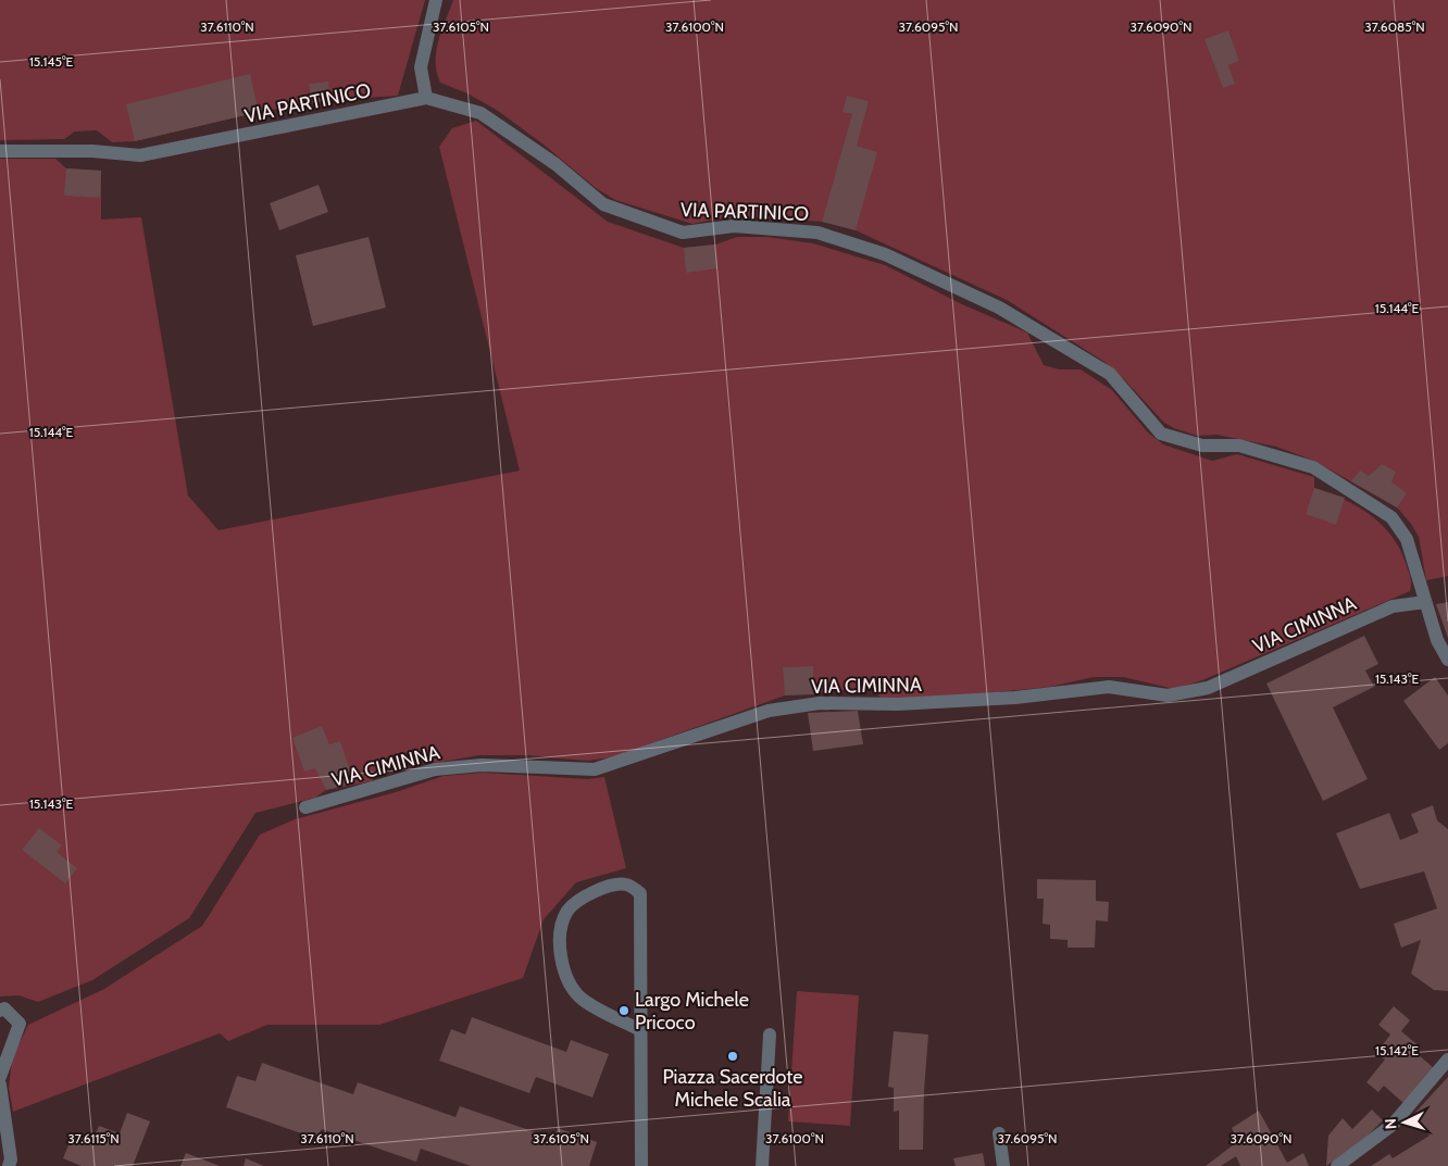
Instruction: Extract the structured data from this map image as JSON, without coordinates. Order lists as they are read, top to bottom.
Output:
{
  "streets": {
    "street": ["VIA PARTINICO", "VIA CIMINNA"]
  },
  "crossings": [
    ["VIA PARTINICO", "VIA CIMINNA"]
  ],
  "places": ["Largo Michele Pricoco", "Piazza Sacerdote Michele Scalia"],
  "north": "left",
  "coordinates": [
    "37.6110°N",
    "37.6105°N",
    "37.6100°N",
    "37.6095°N",
    "37.6090°N",
    "37.6085°N",
    "15.145°E",
    "15.144°E",
    "15.143°E",
    "15.142°E",
    "37.6115°N"
  ]
}
